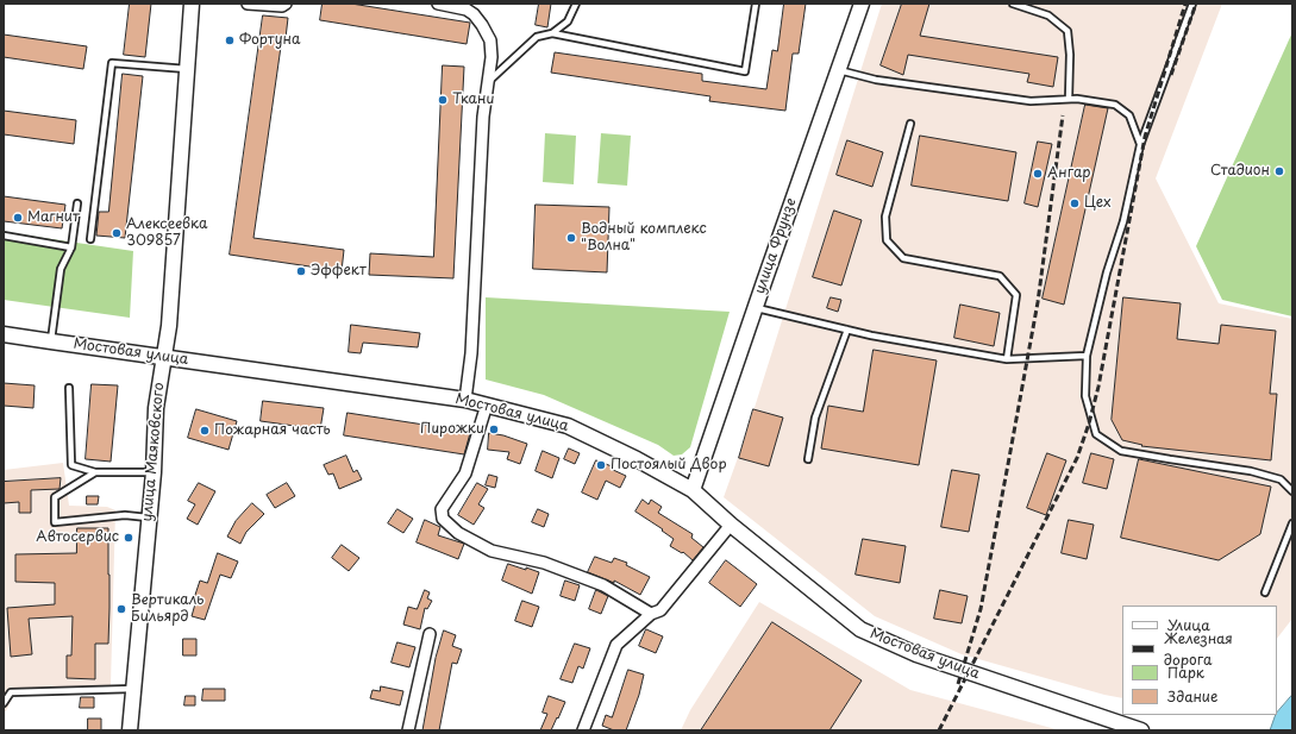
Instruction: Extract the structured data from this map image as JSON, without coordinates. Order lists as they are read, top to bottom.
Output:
{
  "streets": {
    "main road": ["улица Фрунзе", "Мостовая улица", "улица Маяковского"]
  },
  "crossings": [
    ["улица Фрунзе", "Мостовая улица"],
    ["Мостовая улица", "улица Маяковского"]
  ],
  "places": [
    "Фортуна",
    "Ткани",
    "Стадион",
    "Ангар",
    "Цех",
    "Магнит",
    "Алексеевка 309857",
    "Водный комплекс \"Волна\"",
    "Эффект",
    "Пирожки",
    "Пожарная часть",
    "Постоялый Двор",
    "Автосервис",
    "Вертикаль Бильярд"
  ],
  "legend": [
    "Улица",
    "Железная дорога",
    "Парк",
    "Здание"
  ]
}
